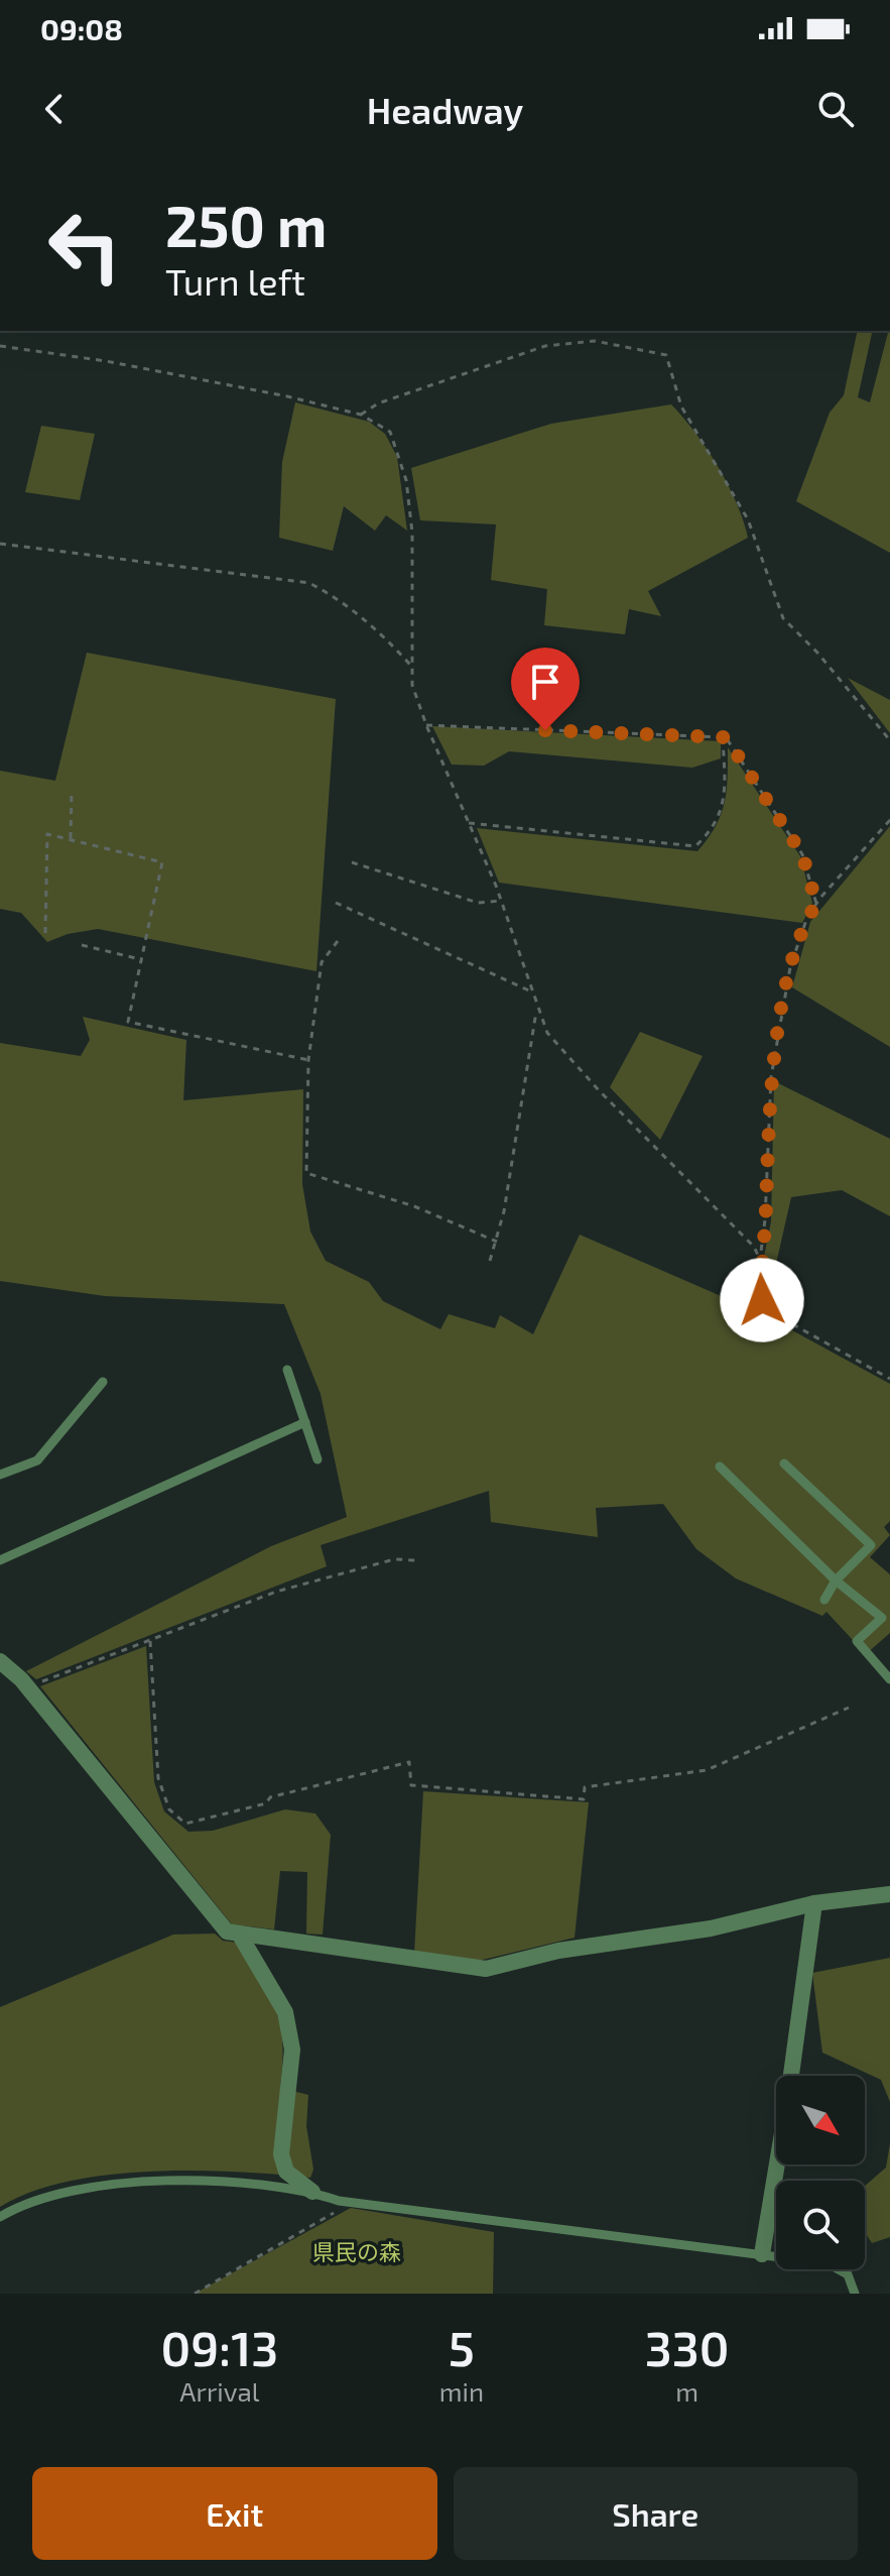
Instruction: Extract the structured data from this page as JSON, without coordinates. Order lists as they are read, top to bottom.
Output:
{
  "parks": ["県民の森"],
  "north": "bottom right",
  "page": {
    "status": "09:08",
    "header": "Headway",
    "turn": ["250 m", "Turn left"],
    "eta": [
      "09:13",
      "Arrival",
      "5",
      "min",
      "330",
      "m"
    ],
    "buttons": ["Exit", "Share"]
  }
}
